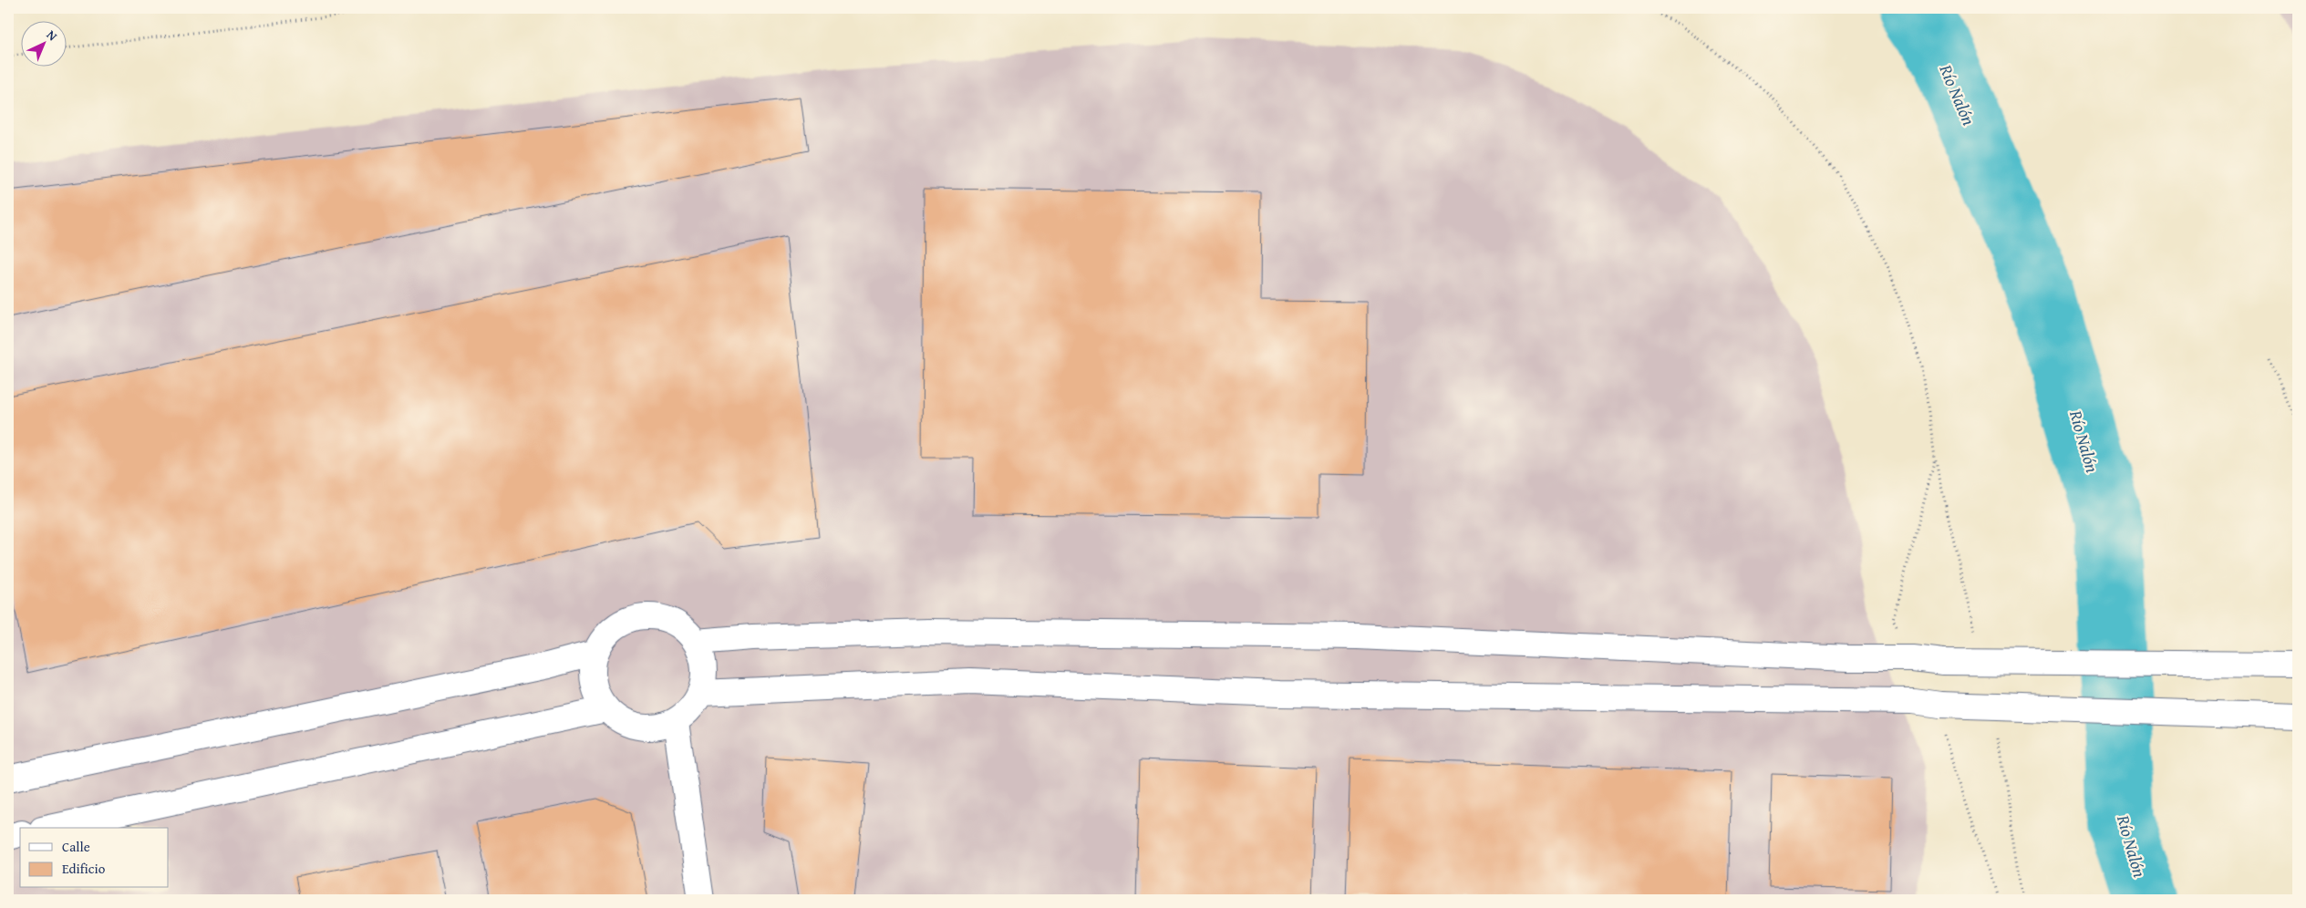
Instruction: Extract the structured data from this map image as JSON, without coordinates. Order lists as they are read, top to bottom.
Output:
{
  "water": ["Río Nalón"],
  "legend": ["Calle", "Edificio"],
  "north": "top right"
}
